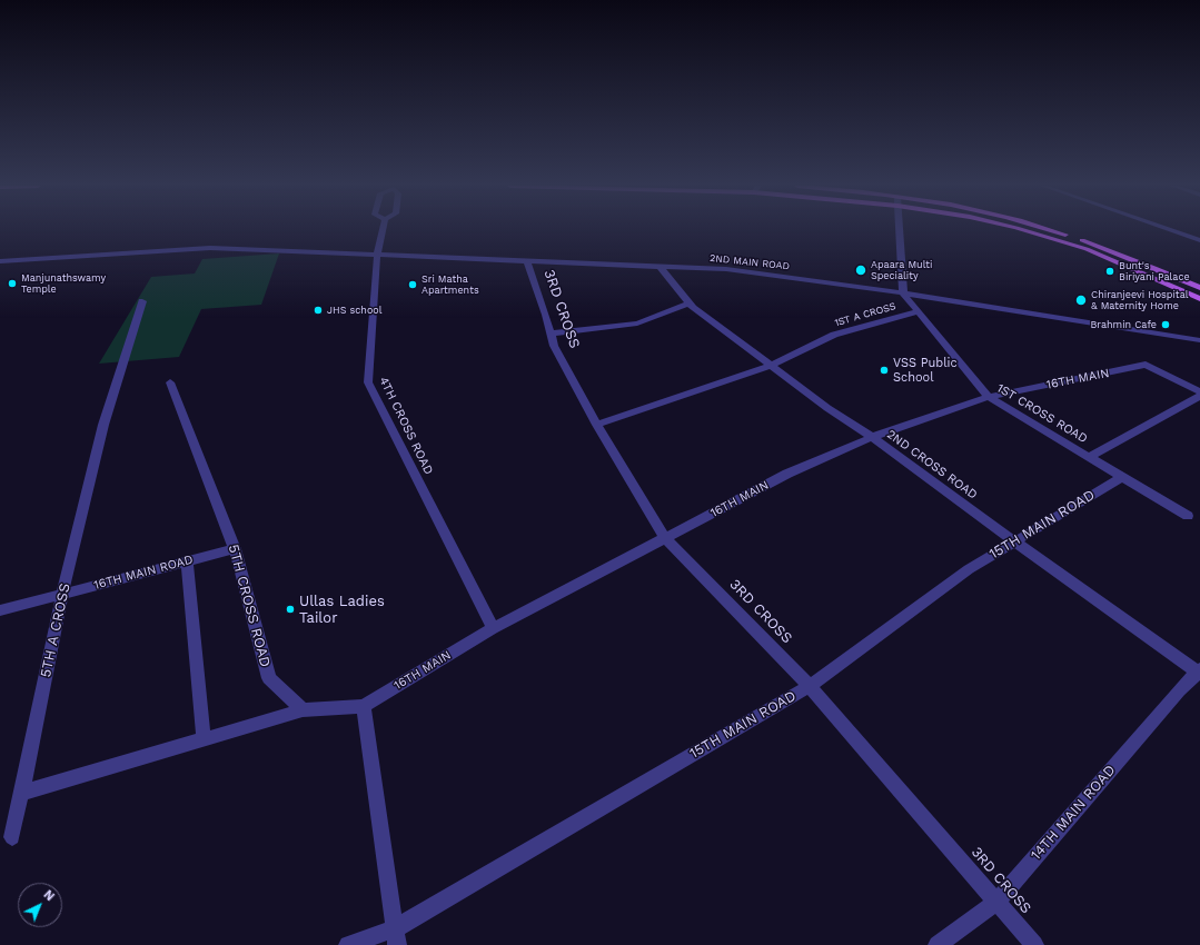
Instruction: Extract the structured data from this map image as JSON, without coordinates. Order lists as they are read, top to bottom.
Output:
{
  "streets": {
    "street": [
      "2ND MAIN ROAD",
      "3RD CROSS",
      "1ST A CROSS",
      "16TH MAIN",
      "1ST CROSS ROAD",
      "4TH CROSS ROAD",
      "2ND CROSS ROAD",
      "15TH MAIN ROAD",
      "16TH MAIN ROAD",
      "5TH CROSS ROAD",
      "5TH A CROSS",
      "14TH MAIN ROAD"
    ]
  },
  "crossings": [
    ["2ND MAIN ROAD", "3RD CROSS"],
    ["2ND MAIN ROAD", "1ST CROSS ROAD"],
    ["2ND MAIN ROAD", "4TH CROSS ROAD"],
    ["2ND MAIN ROAD", "2ND CROSS ROAD"],
    ["3RD CROSS", "1ST A CROSS"],
    ["3RD CROSS", "16TH MAIN"],
    ["3RD CROSS", "15TH MAIN ROAD"],
    ["3RD CROSS", "14TH MAIN ROAD"],
    ["1ST A CROSS", "1ST CROSS ROAD"],
    ["1ST A CROSS", "2ND CROSS ROAD"],
    ["16TH MAIN", "1ST CROSS ROAD"],
    ["16TH MAIN", "4TH CROSS ROAD"],
    ["16TH MAIN", "2ND CROSS ROAD"],
    ["1ST CROSS ROAD", "15TH MAIN ROAD"],
    ["2ND CROSS ROAD", "15TH MAIN ROAD"],
    ["2ND CROSS ROAD", "14TH MAIN ROAD"],
    ["16TH MAIN ROAD", "5TH CROSS ROAD"],
    ["16TH MAIN ROAD", "5TH A CROSS"]
  ],
  "places": [
    "Apaara Multi Speciality",
    "Bunt's Biriyani Palace",
    "Manjunathswamy Temple",
    "Sri Matha Apartments",
    "Chiranjeevi Hospital & Maternity Home",
    "JHS school",
    "Brahmin Cafe",
    "VSS Public School",
    "Ullas Ladies Tailor"
  ],
  "north": "top right"
}
